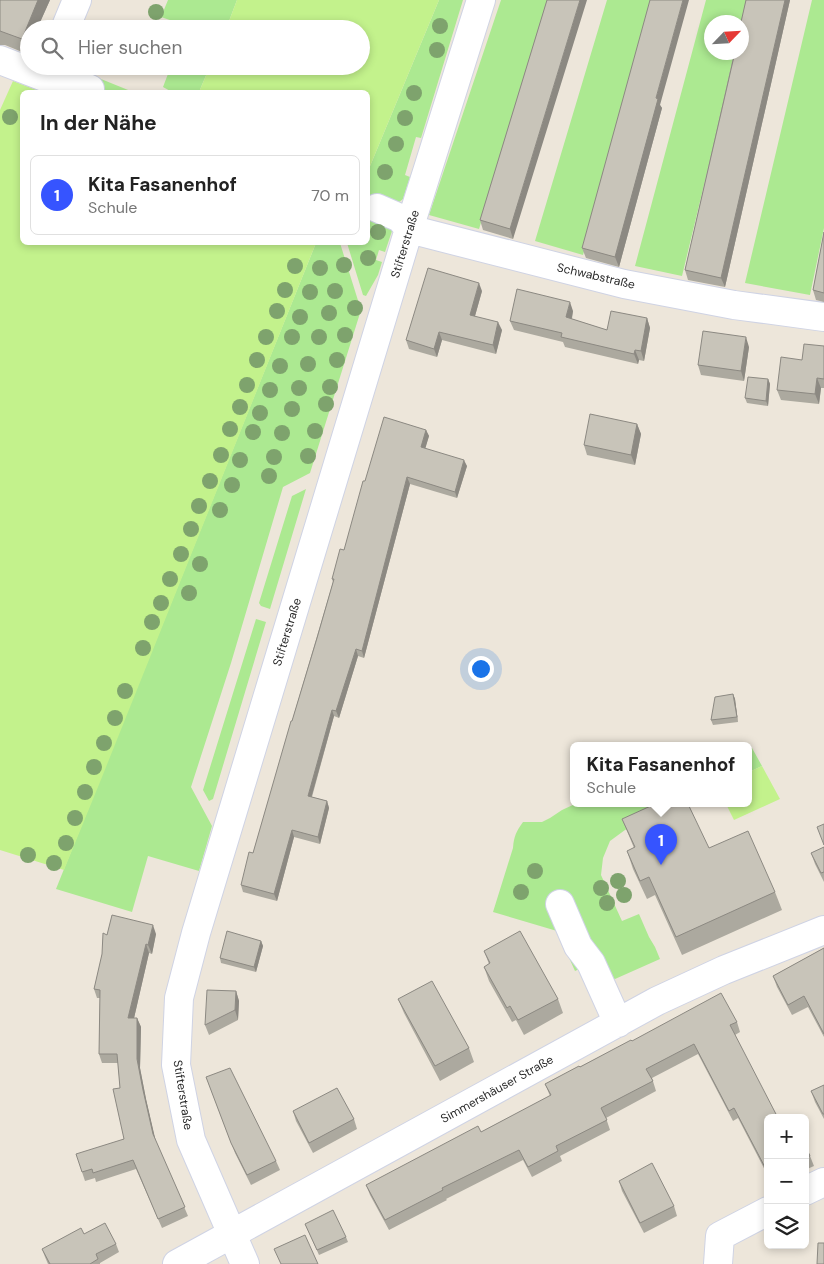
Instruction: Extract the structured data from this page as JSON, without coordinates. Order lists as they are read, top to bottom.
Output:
{
  "streets": {
    "street": ["Stifterstraße", "Schwabstraße", "Simmershäuser Straße"]
  },
  "crossings": [
    ["Stifterstraße", "Schwabstraße"],
    ["Stifterstraße", "Simmershäuser Straße"]
  ],
  "north": "top right",
  "page": {
    "search": "Hier suchen",
    "heading": "In der Nähe",
    "list": [
      {
        "mark": "1",
        "name": "Kita Fasanenhof",
        "note": "Schule",
        "value": "70 m"
      }
    ],
    "popup": ["Kita Fasanenhof", "Schule"],
    "pins": "1",
    "map_buttons": ["+", "−"]
  }
}
